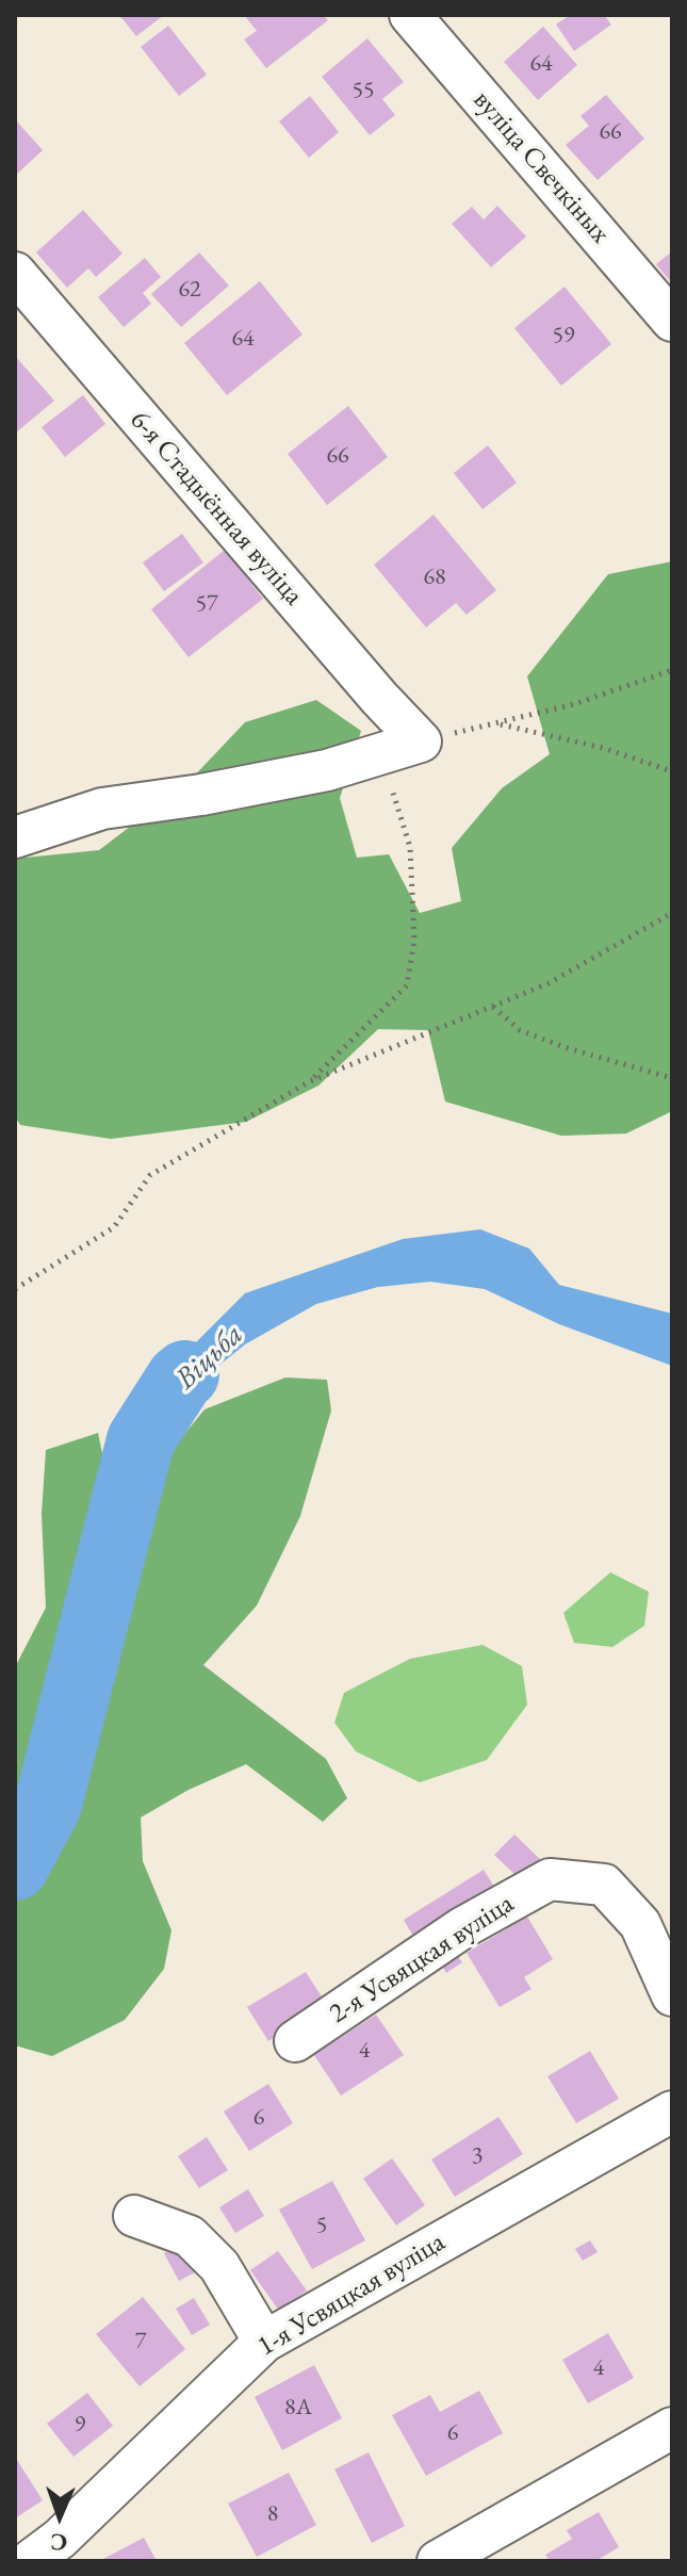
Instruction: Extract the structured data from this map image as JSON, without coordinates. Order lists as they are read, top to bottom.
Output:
{
  "streets": {
    "street": [
      "вуліца Свечкіных",
      "6-я Стадыённая вуліца",
      "2-я Усвяцкая вуліца",
      "1-я Усвяцкая вуліца"
    ]
  },
  "water": ["Віцьба"],
  "house_numbers": [
    "64",
    "55",
    "66",
    "62",
    "59",
    "64",
    "66",
    "68",
    "57",
    "4",
    "6",
    "3",
    "5",
    "7",
    "4",
    "8А",
    "9",
    "6",
    "8"
  ],
  "north": "bottom"
}
